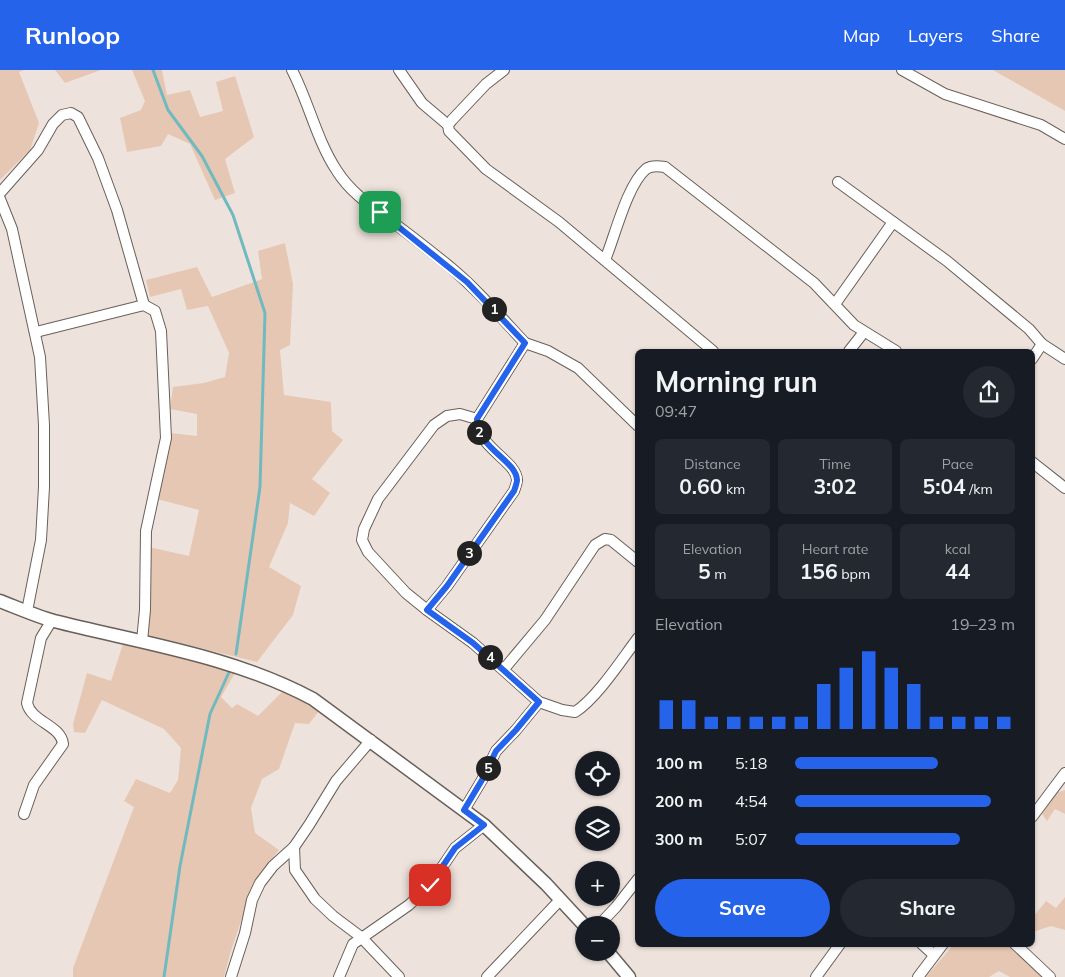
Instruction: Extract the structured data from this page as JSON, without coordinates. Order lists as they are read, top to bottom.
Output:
{
  "page": {
    "header": "Runloop",
    "nav": ["Map", "Layers", "Share"],
    "pins": [
      "1",
      "2",
      "3",
      "4",
      "5"
    ],
    "heading": ["Morning run", "09:47"],
    "stats": [
      ["Distance", "0.60 km"],
      ["Time", "3:02"],
      ["Pace", "5:04 /km"],
      ["Elevation", "5 m"],
      ["Heart rate", "156 bpm"],
      ["kcal", "44"]
    ],
    "chart": ["Elevation", "19–23 m"],
    "list": [
      {
        "name": "100 m",
        "note": "5:18"
      },
      {
        "name": "200 m",
        "note": "4:54"
      },
      {
        "name": "300 m",
        "note": "5:07"
      }
    ],
    "map_buttons": ["+", "−"],
    "buttons": ["Save", "Share"]
  }
}
